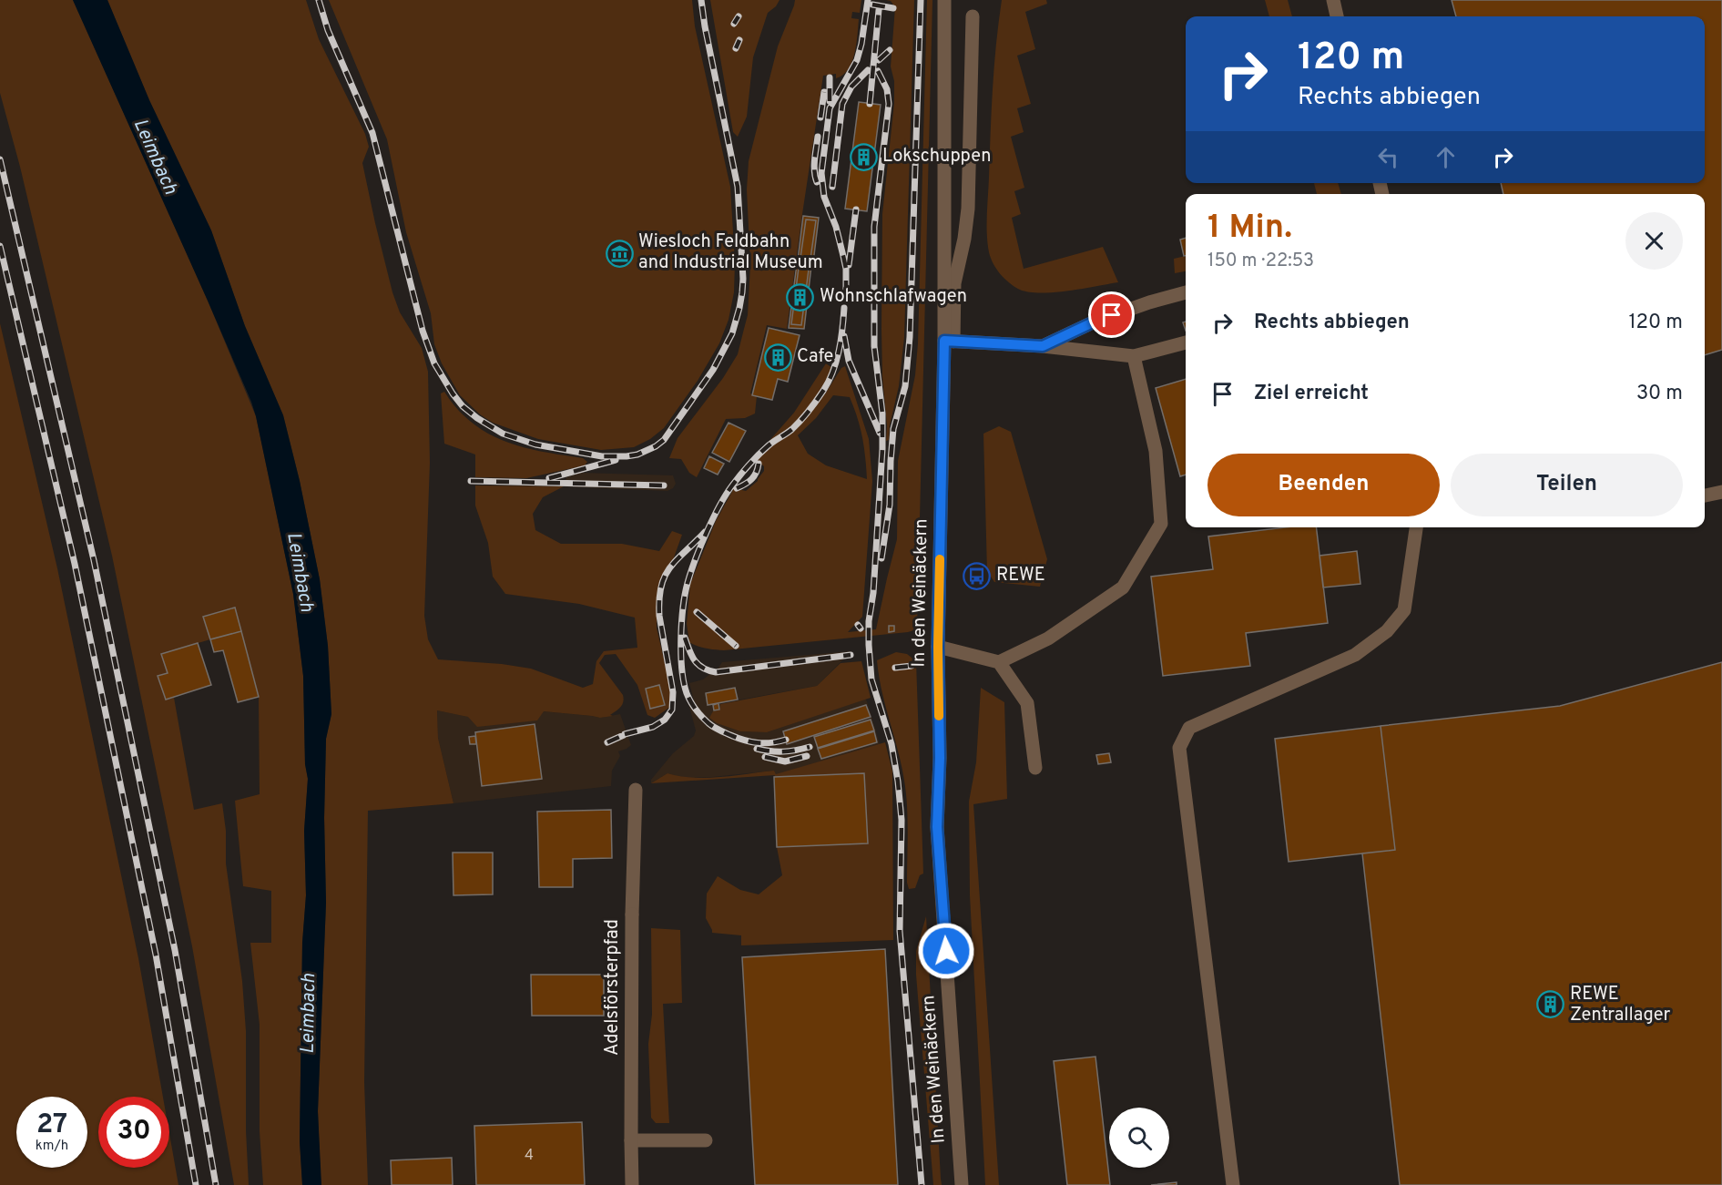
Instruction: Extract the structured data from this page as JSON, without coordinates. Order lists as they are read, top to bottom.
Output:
{
  "streets": {
    "street": ["In den Weinäckern", "Adelsförsterpfad"]
  },
  "water": ["Leimbach"],
  "places": {
    "building": [
      "Lokschuppen",
      "Wohnschlafwagen",
      "Cafe",
      "REWE Zentrallager"
    ],
    "museum": ["Wiesloch Feldbahn and Industrial Museum"],
    "bus stop": ["REWE"]
  },
  "house_numbers": ["4"],
  "page": {
    "turn": ["120 m", "Rechts abbiegen"],
    "heading": ["1 Min.", "150 m · 22:53"],
    "list": [
      {
        "name": "Rechts abbiegen",
        "value": "120 m"
      },
      {
        "name": "Ziel erreicht",
        "value": "30 m"
      }
    ],
    "buttons": ["Beenden", "Teilen"],
    "speed": "27 km/h",
    "limit": "30"
  }
}
